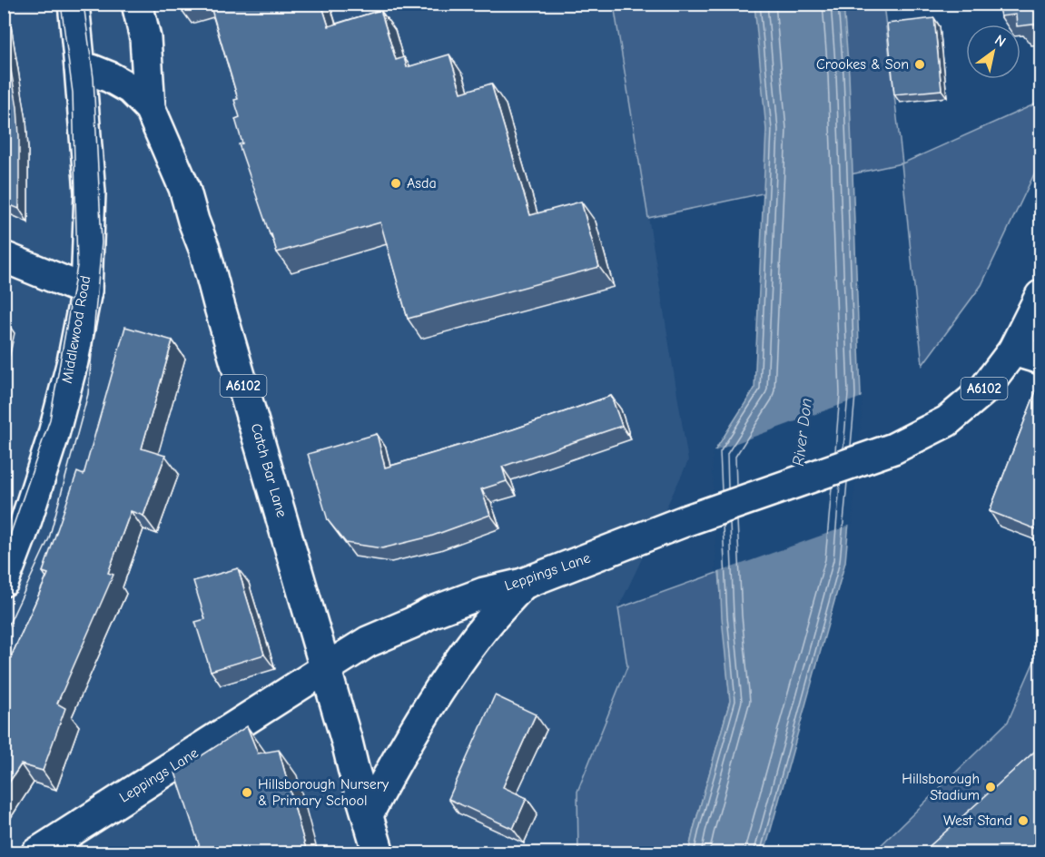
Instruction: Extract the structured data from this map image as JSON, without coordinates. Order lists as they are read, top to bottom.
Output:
{
  "streets": {
    "main road": [
      "Middlewood Road",
      "A6102",
      "Catch Bar Lane",
      "Leppings Lane"
    ]
  },
  "crossings": [
    ["Middlewood Road", "Catch Bar Lane"],
    ["A6102", "Catch Bar Lane"],
    ["A6102", "Leppings Lane"],
    ["Catch Bar Lane", "Leppings Lane"]
  ],
  "water": ["River Don"],
  "places": [
    "Crookes & Son",
    "Asda",
    "Hillsborough Stadium",
    "Hillsborough Nursery & Primary School",
    "West Stand"
  ],
  "north": "top right"
}
